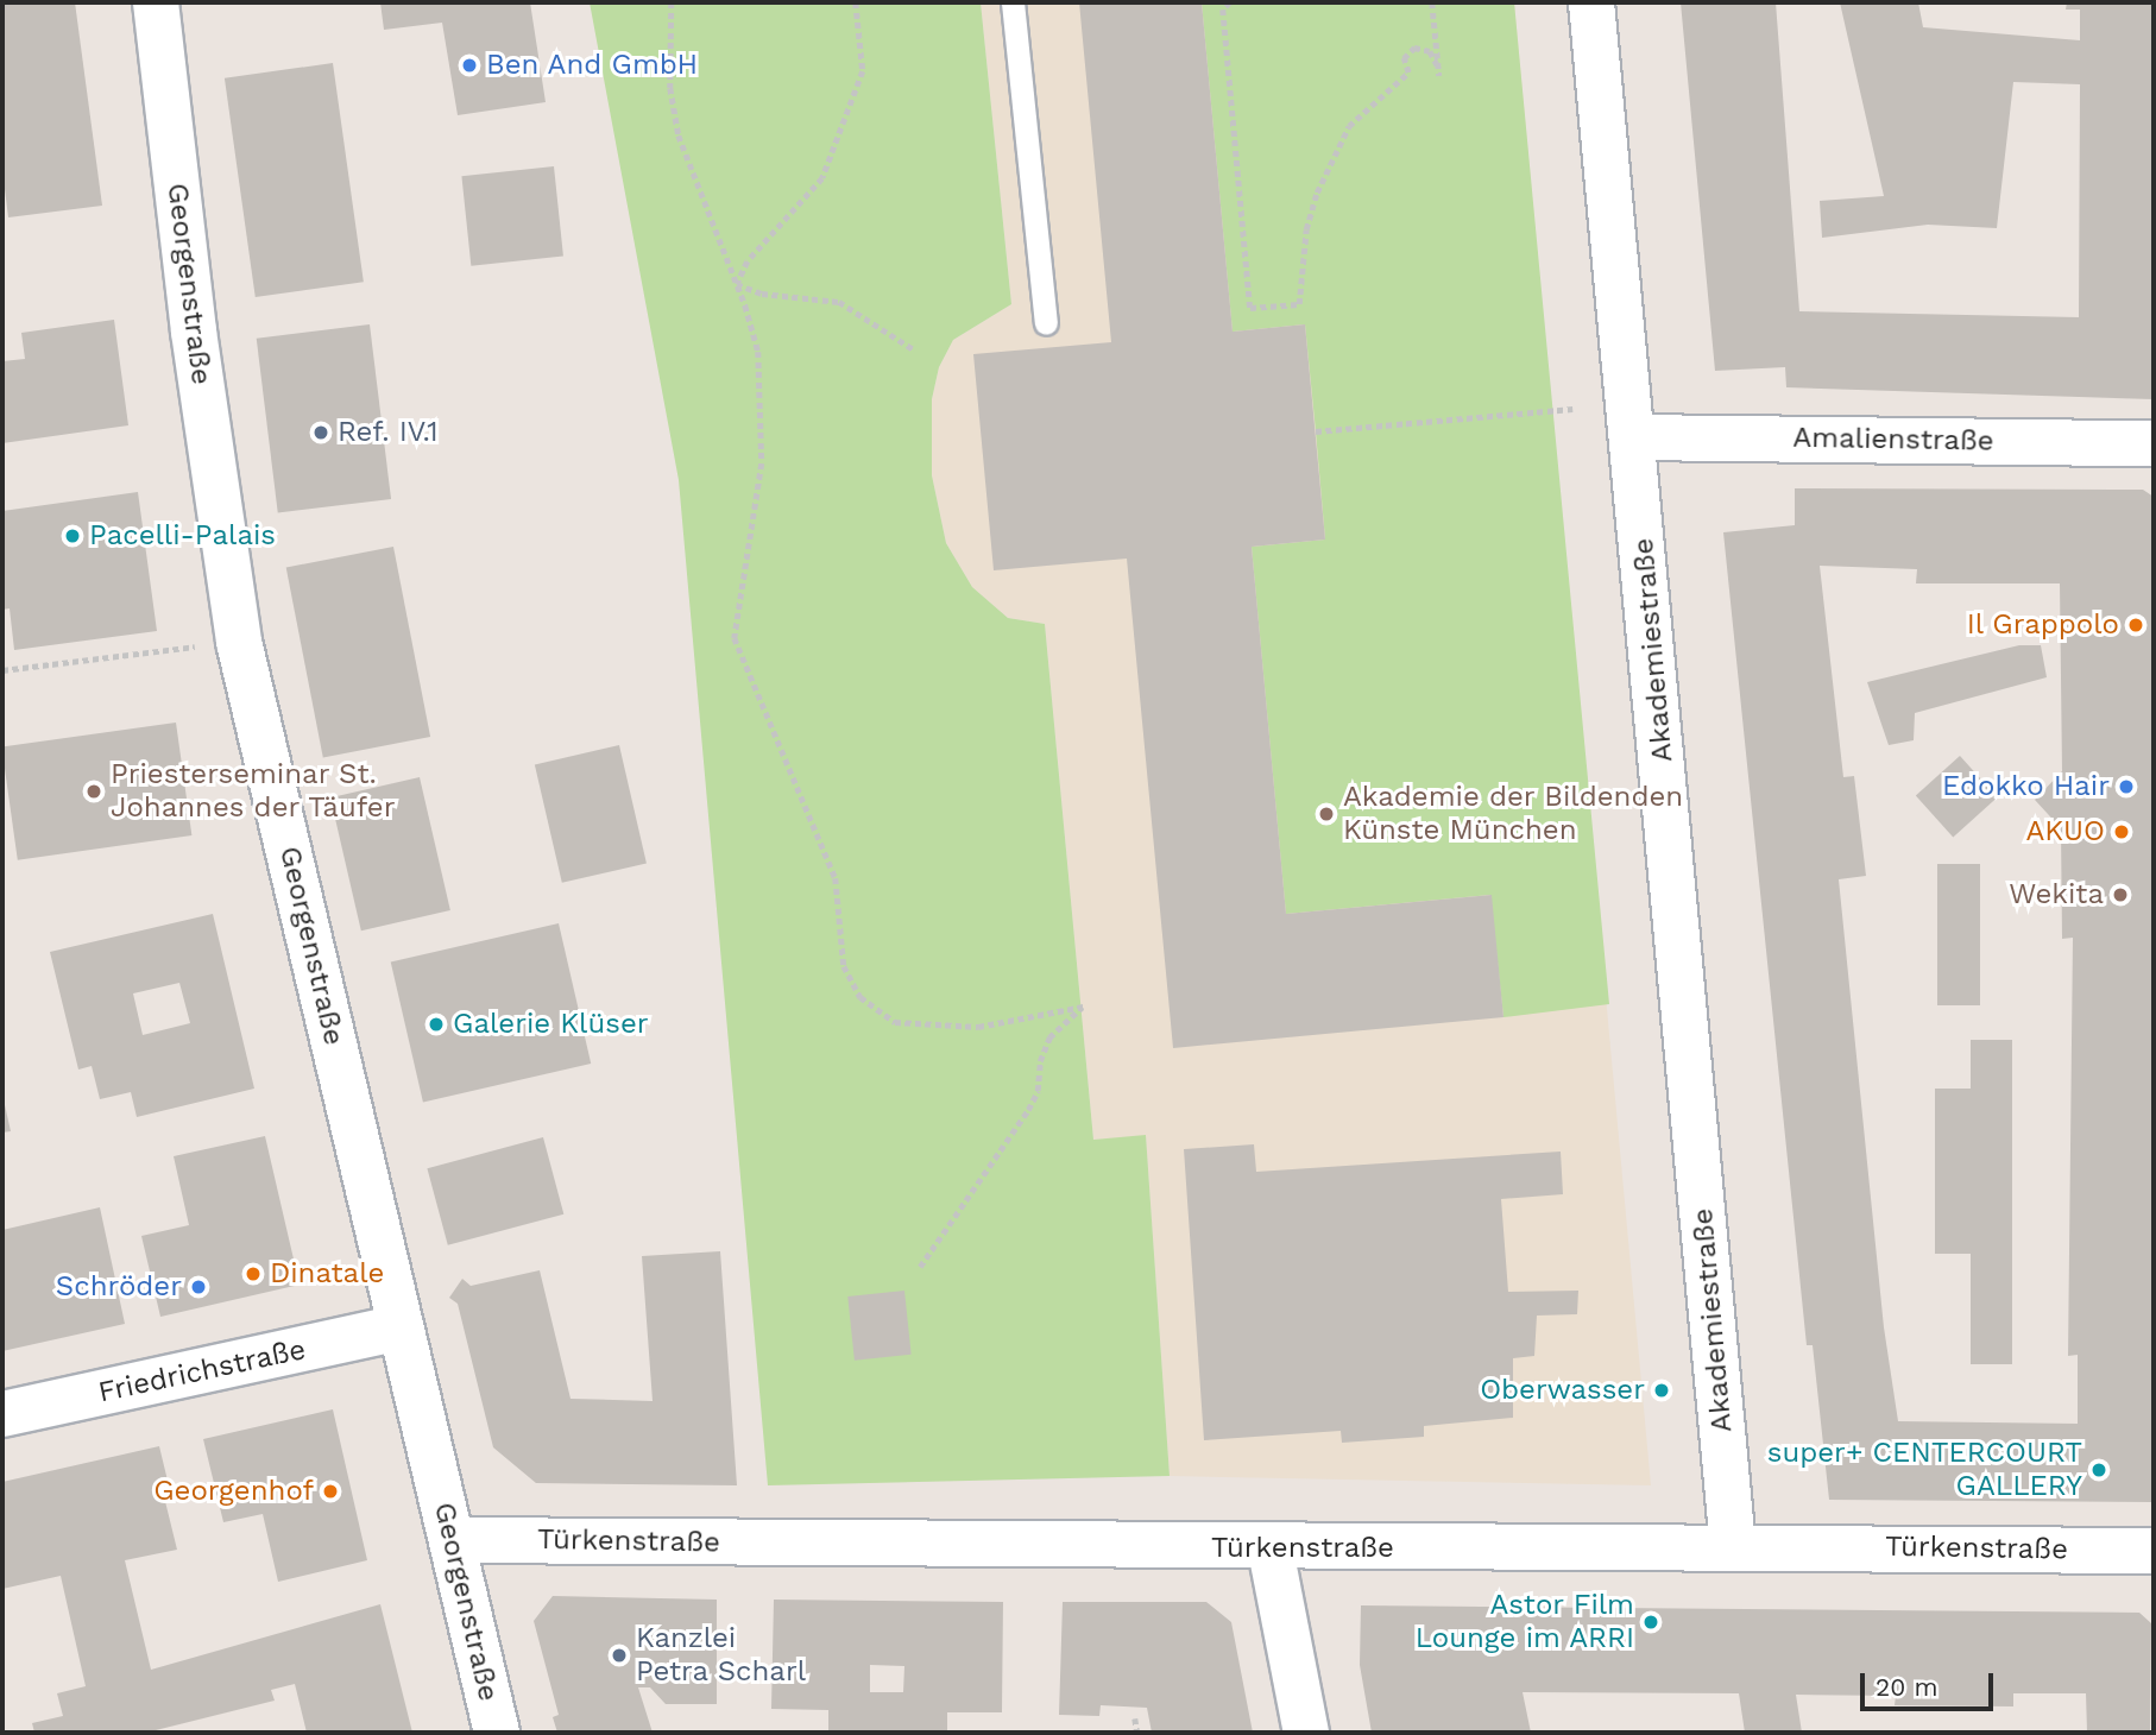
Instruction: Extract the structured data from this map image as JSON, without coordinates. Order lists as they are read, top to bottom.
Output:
{
  "streets": {
    "street": [
      "Georgenstraße",
      "Amalienstraße",
      "Akademiestraße",
      "Friedrichstraße",
      "Türkenstraße"
    ]
  },
  "crossings": [
    ["Georgenstraße", "Friedrichstraße"],
    ["Georgenstraße", "Türkenstraße"],
    ["Amalienstraße", "Akademiestraße"],
    ["Akademiestraße", "Türkenstraße"]
  ],
  "places": [
    "Ben And GmbH",
    "Ref. IV.1",
    "Pacelli-Palais",
    "Il Grappolo",
    "Edokko Hair",
    "Priesterseminar St. Johannes der Täufer",
    "Akademie der Bildenden Künste München",
    "AKUO",
    "Wekita",
    "Galerie Klüser",
    "Dinatale",
    "Schröder",
    "Oberwasser",
    "super+ CENTERCOURT GALLERY",
    "Georgenhof",
    "Astor Film Lounge im ARRI",
    "Kanzlei Petra Scharl"
  ],
  "scale_bar": "20 m"
}
